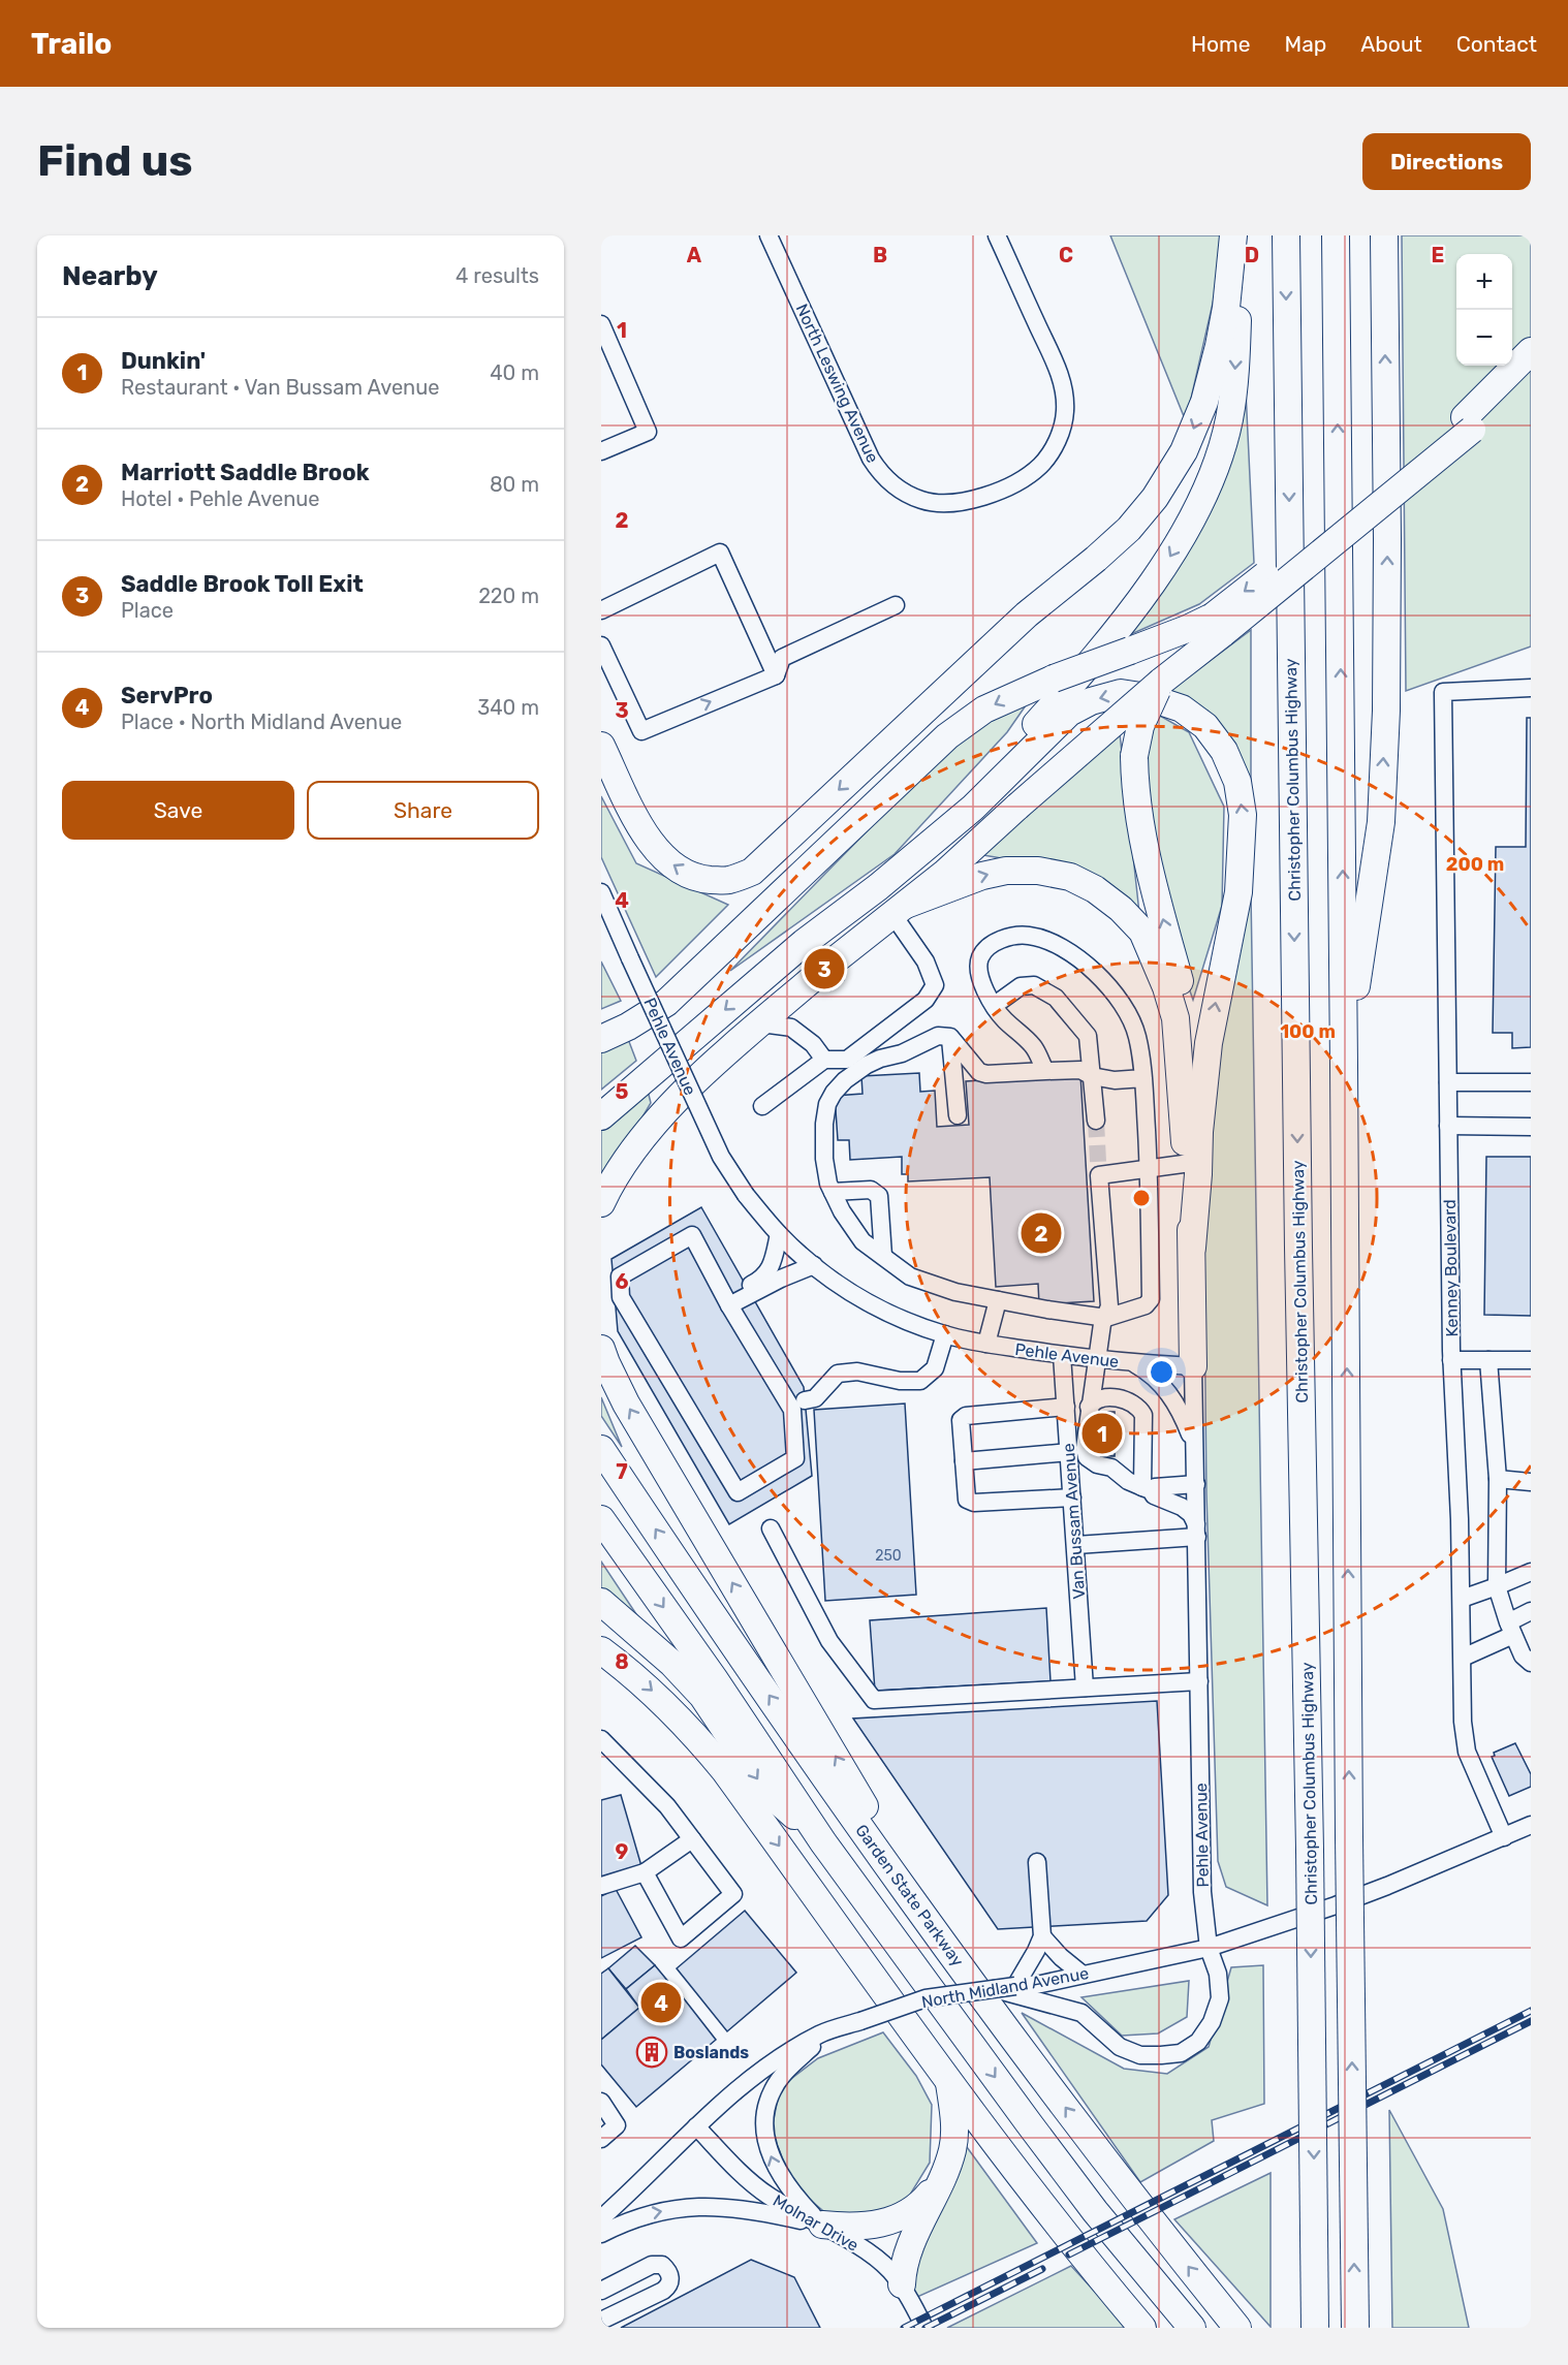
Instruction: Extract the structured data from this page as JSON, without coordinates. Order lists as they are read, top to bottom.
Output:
{
  "streets": {
    "highway": ["Christopher Columbus Highway", "Garden State Parkway"],
    "street": [
      "North Leswing Avenue",
      "Pehle Avenue",
      "Kenney Boulevard",
      "Van Bussam Avenue",
      "North Midland Avenue",
      "Molnar Drive"
    ]
  },
  "crossings": [
    ["Pehle Avenue", "Van Bussam Avenue"],
    ["Pehle Avenue", "North Midland Avenue"],
    ["Kenney Boulevard", "North Midland Avenue"],
    ["North Midland Avenue", "Molnar Drive"]
  ],
  "places": {
    "building": ["Boslands"]
  },
  "house_numbers": ["250"],
  "page": {
    "header": "Trailo",
    "nav": [
      "Home",
      "Map",
      "About",
      "Contact"
    ],
    "buttons": [
      "Directions",
      ["Save", "Share"]
    ],
    "title": "Find us",
    "heading": ["Nearby", "4 results"],
    "map_buttons": ["+", "−"],
    "list": [
      {
        "mark": "1",
        "name": "Dunkin'",
        "note": "Restaurant · Van Bussam Avenue",
        "value": "40 m"
      },
      {
        "mark": "2",
        "name": "Marriott Saddle Brook",
        "note": "Hotel · Pehle Avenue",
        "value": "80 m"
      },
      {
        "mark": "3",
        "name": "Saddle Brook Toll Exit",
        "note": "Place",
        "value": "220 m"
      },
      {
        "mark": "4",
        "name": "ServPro",
        "note": "Place · North Midland Avenue",
        "value": "340 m"
      }
    ],
    "pins": [
      "3",
      "2",
      "1",
      "4"
    ]
  },
  "grid": {
    "columns": [
      "A",
      "B",
      "C",
      "D",
      "E"
    ],
    "rows": [
      "1",
      "2",
      "3",
      "4",
      "5",
      "6",
      "7",
      "8",
      "9"
    ]
  },
  "rings": ["200 m", "100 m"]
}
